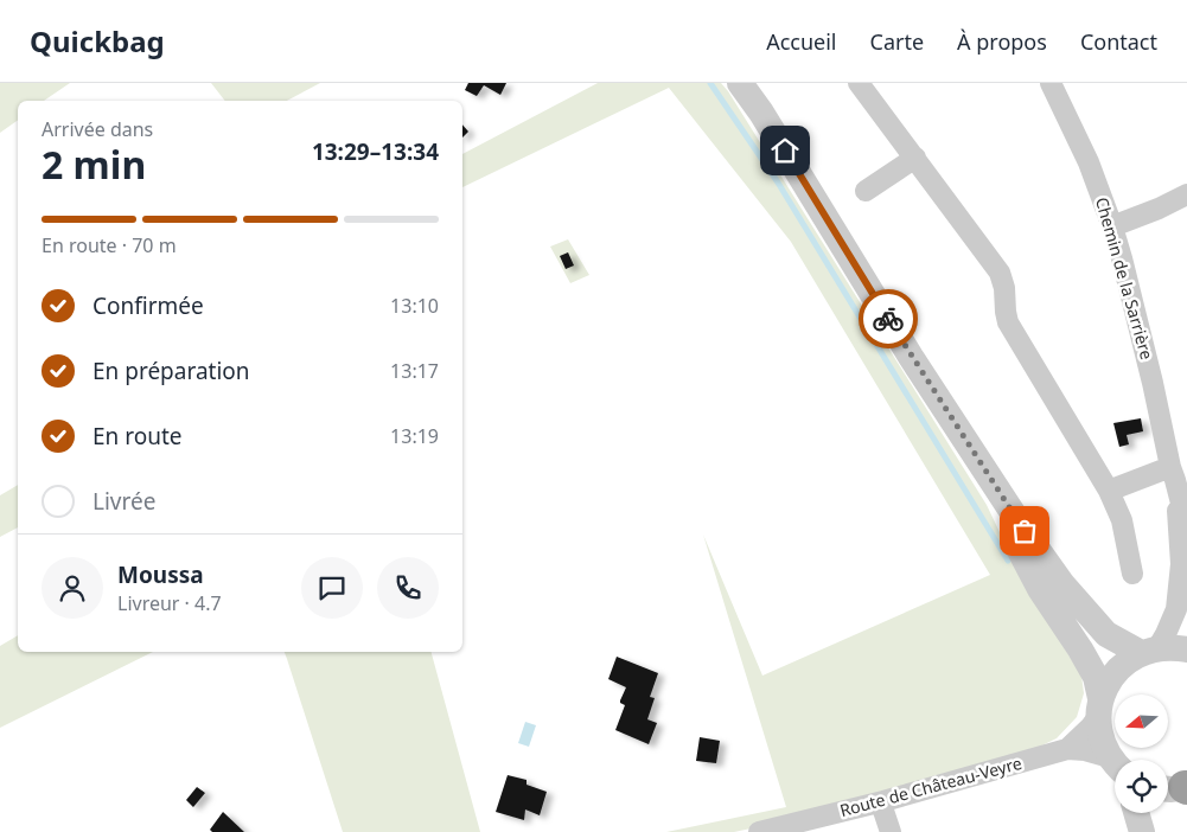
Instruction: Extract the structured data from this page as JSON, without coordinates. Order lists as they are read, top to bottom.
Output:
{
  "streets": {
    "street": ["Chemin de la Sarrière", "Route de Château-Veyre"]
  },
  "north": "left",
  "page": {
    "header": "Quickbag",
    "nav": [
      "Accueil",
      "Carte",
      "À propos",
      "Contact"
    ],
    "heading": ["2 min", "Arrivée dans", "13:29–13:34"],
    "panel": ["Moussa", "Livreur · 4.7"],
    "bar": "En route · 70 m",
    "list": [
      ["Confirmée", "13:10"],
      ["En préparation", "13:17"],
      ["En route", "13:19"],
      "Livrée"
    ]
  }
}
